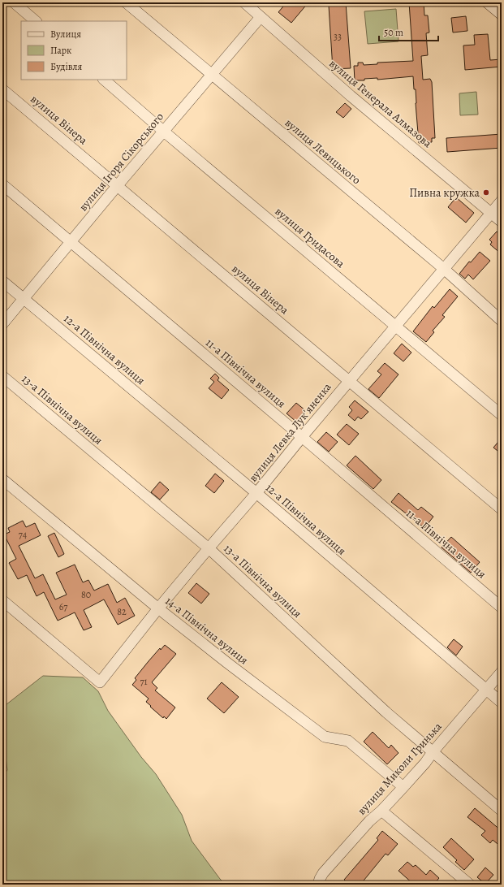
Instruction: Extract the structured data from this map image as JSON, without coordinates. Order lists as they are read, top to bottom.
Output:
{
  "streets": {
    "street": [
      "вулиця Генерала Алмазова",
      "вулиця Вінера",
      "вулиця Левицького",
      "вулиця Ігоря Сікорського",
      "вулиця Гридасова",
      "12-а Північна вулиця",
      "11-а Північна вулиця",
      "13-а Північна вулиця",
      "вулиця Левка Лук'яненка",
      "14-а Північна вулиця",
      "вулиця Миколи Гринька"
    ]
  },
  "crossings": [
    ["вулиця Генерала Алмазова", "вулиця Ігоря Сікорського"],
    ["вулиця Генерала Алмазова", "вулиця Левка Лук'яненка"],
    ["вулиця Вінера", "вулиця Ігоря Сікорського"],
    ["вулиця Вінера", "вулиця Левка Лук'яненка"],
    ["вулиця Левицького", "вулиця Ігоря Сікорського"],
    ["вулиця Левицького", "вулиця Левка Лук'яненка"],
    ["вулиця Ігоря Сікорського", "вулиця Гридасова"],
    ["вулиця Ігоря Сікорського", "12-а Північна вулиця"],
    ["вулиця Ігоря Сікорського", "11-а Північна вулиця"],
    ["вулиця Гридасова", "вулиця Левка Лук'яненка"],
    ["12-а Північна вулиця", "вулиця Левка Лук'яненка"],
    ["12-а Північна вулиця", "вулиця Миколи Гринька"],
    ["11-а Північна вулиця", "вулиця Левка Лук'яненка"],
    ["13-а Північна вулиця", "вулиця Левка Лук'яненка"],
    ["13-а Північна вулиця", "вулиця Миколи Гринька"],
    ["вулиця Левка Лук'яненка", "14-а Північна вулиця"],
    ["14-а Північна вулиця", "вулиця Миколи Гринька"]
  ],
  "places": ["Пивна кружка"],
  "house_numbers": [
    "33",
    "74",
    "80",
    "67",
    "82",
    "71"
  ],
  "legend": ["Вулиця", "Парк", "Будівля"],
  "scale_bar": "50 m"
}
